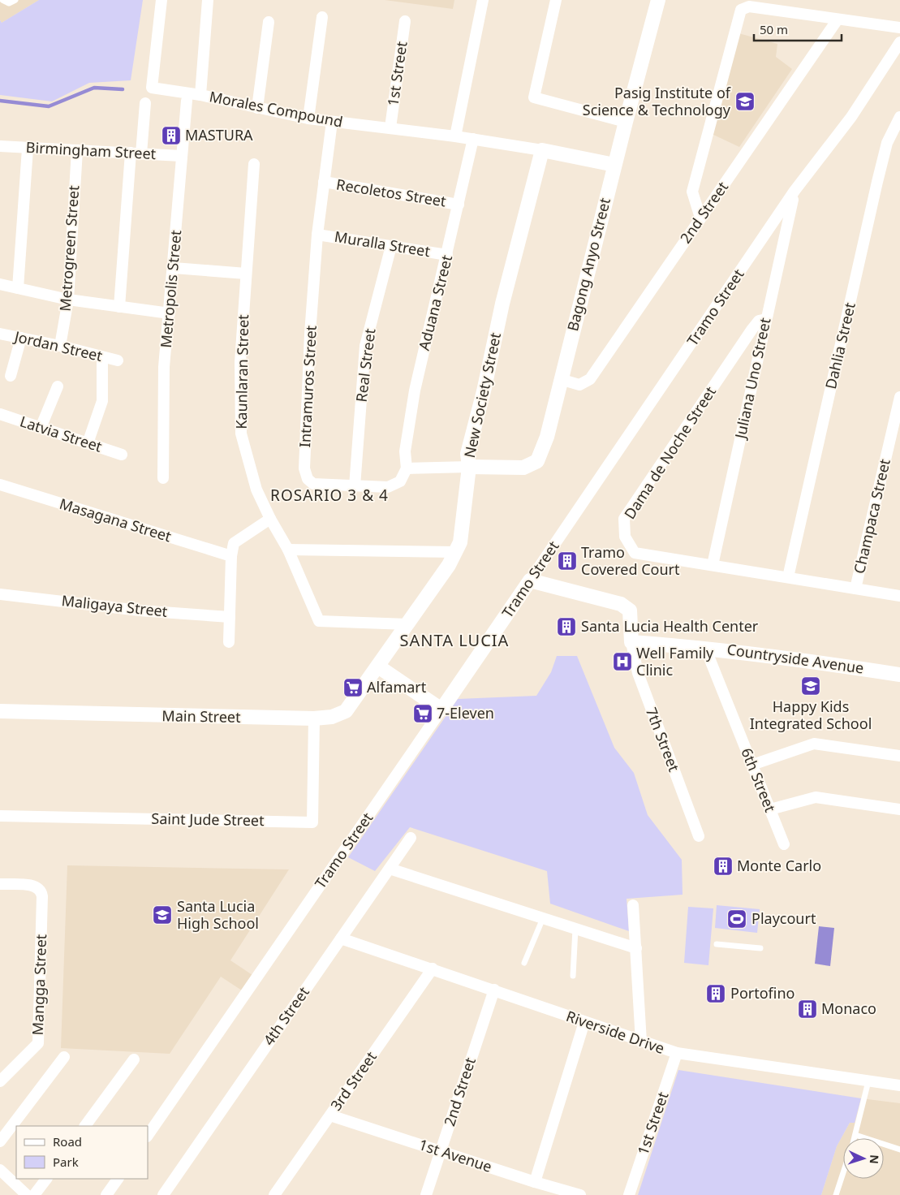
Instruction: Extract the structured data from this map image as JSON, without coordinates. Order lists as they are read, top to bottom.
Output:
{
  "streets": {
    "street": [
      "1st Street",
      "Morales Compound",
      "Birmingham Street",
      "Recoletos Street",
      "2nd Street",
      "Muralla Street",
      "Metrogreen Street",
      "Bagong Anyo Street",
      "Metropolis Street",
      "Aduana Street",
      "Tramo Street",
      "Dahlia Street",
      "Jordan Street",
      "Real Street",
      "Kaunlaran Street",
      "Juliana Uno Street",
      "Intramuros Street",
      "New Society Street",
      "Latvia Street",
      "Dama de Noche Street",
      "Champaca Street",
      "Masagana Street",
      "Maligaya Street",
      "Countryside Avenue",
      "Main Street",
      "7th Street",
      "6th Street",
      "Saint Jude Street",
      "Mangga Street",
      "4th Street",
      "Riverside Drive",
      "3rd Street",
      "1st Avenue"
    ]
  },
  "crossings": [
    ["1st Street", "Morales Compound"],
    ["1st Street", "Riverside Drive"],
    ["Morales Compound", "Aduana Street"],
    ["Morales Compound", "Intramuros Street"],
    ["Morales Compound", "New Society Street"],
    ["Birmingham Street", "Metrogreen Street"],
    ["Birmingham Street", "Metropolis Street"],
    ["Recoletos Street", "Aduana Street"],
    ["Recoletos Street", "Intramuros Street"],
    ["2nd Street", "Bagong Anyo Street"],
    ["2nd Street", "Riverside Drive"],
    ["2nd Street", "1st Avenue"],
    ["Muralla Street", "Aduana Street"],
    ["Muralla Street", "Real Street"],
    ["Muralla Street", "Intramuros Street"],
    ["Metrogreen Street", "Jordan Street"],
    ["Bagong Anyo Street", "New Society Street"],
    ["Aduana Street", "Intramuros Street"],
    ["Tramo Street", "Juliana Uno Street"],
    ["Dahlia Street", "Dama de Noche Street"],
    ["Real Street", "Intramuros Street"],
    ["Kaunlaran Street", "New Society Street"],
    ["Juliana Uno Street", "Dama de Noche Street"],
    ["New Society Street", "Main Street"],
    ["Dama de Noche Street", "Champaca Street"],
    ["Countryside Avenue", "7th Street"],
    ["Countryside Avenue", "6th Street"],
    ["Main Street", "Saint Jude Street"],
    ["4th Street", "Riverside Drive"],
    ["Riverside Drive", "3rd Street"],
    ["3rd Street", "1st Avenue"]
  ],
  "districts": ["ROSARIO 3 & 4", "SANTA LUCIA"],
  "places": {
    "school or university": ["Pasig Institute of Science & Technology", "Happy Kids Integrated School", "Santa Lucia High School"],
    "building": [
      "MASTURA",
      "Tramo Covered Court",
      "Santa Lucia Health Center",
      "Monte Carlo",
      "Portofino",
      "Monaco"
    ],
    "hospital": ["Well Family Clinic"],
    "supermarket": ["Alfamart", "7-Eleven"],
    "sports": ["Playcourt"]
  },
  "legend": ["Road", "Park"],
  "scale_bar": "50 m",
  "north": "right"
}
